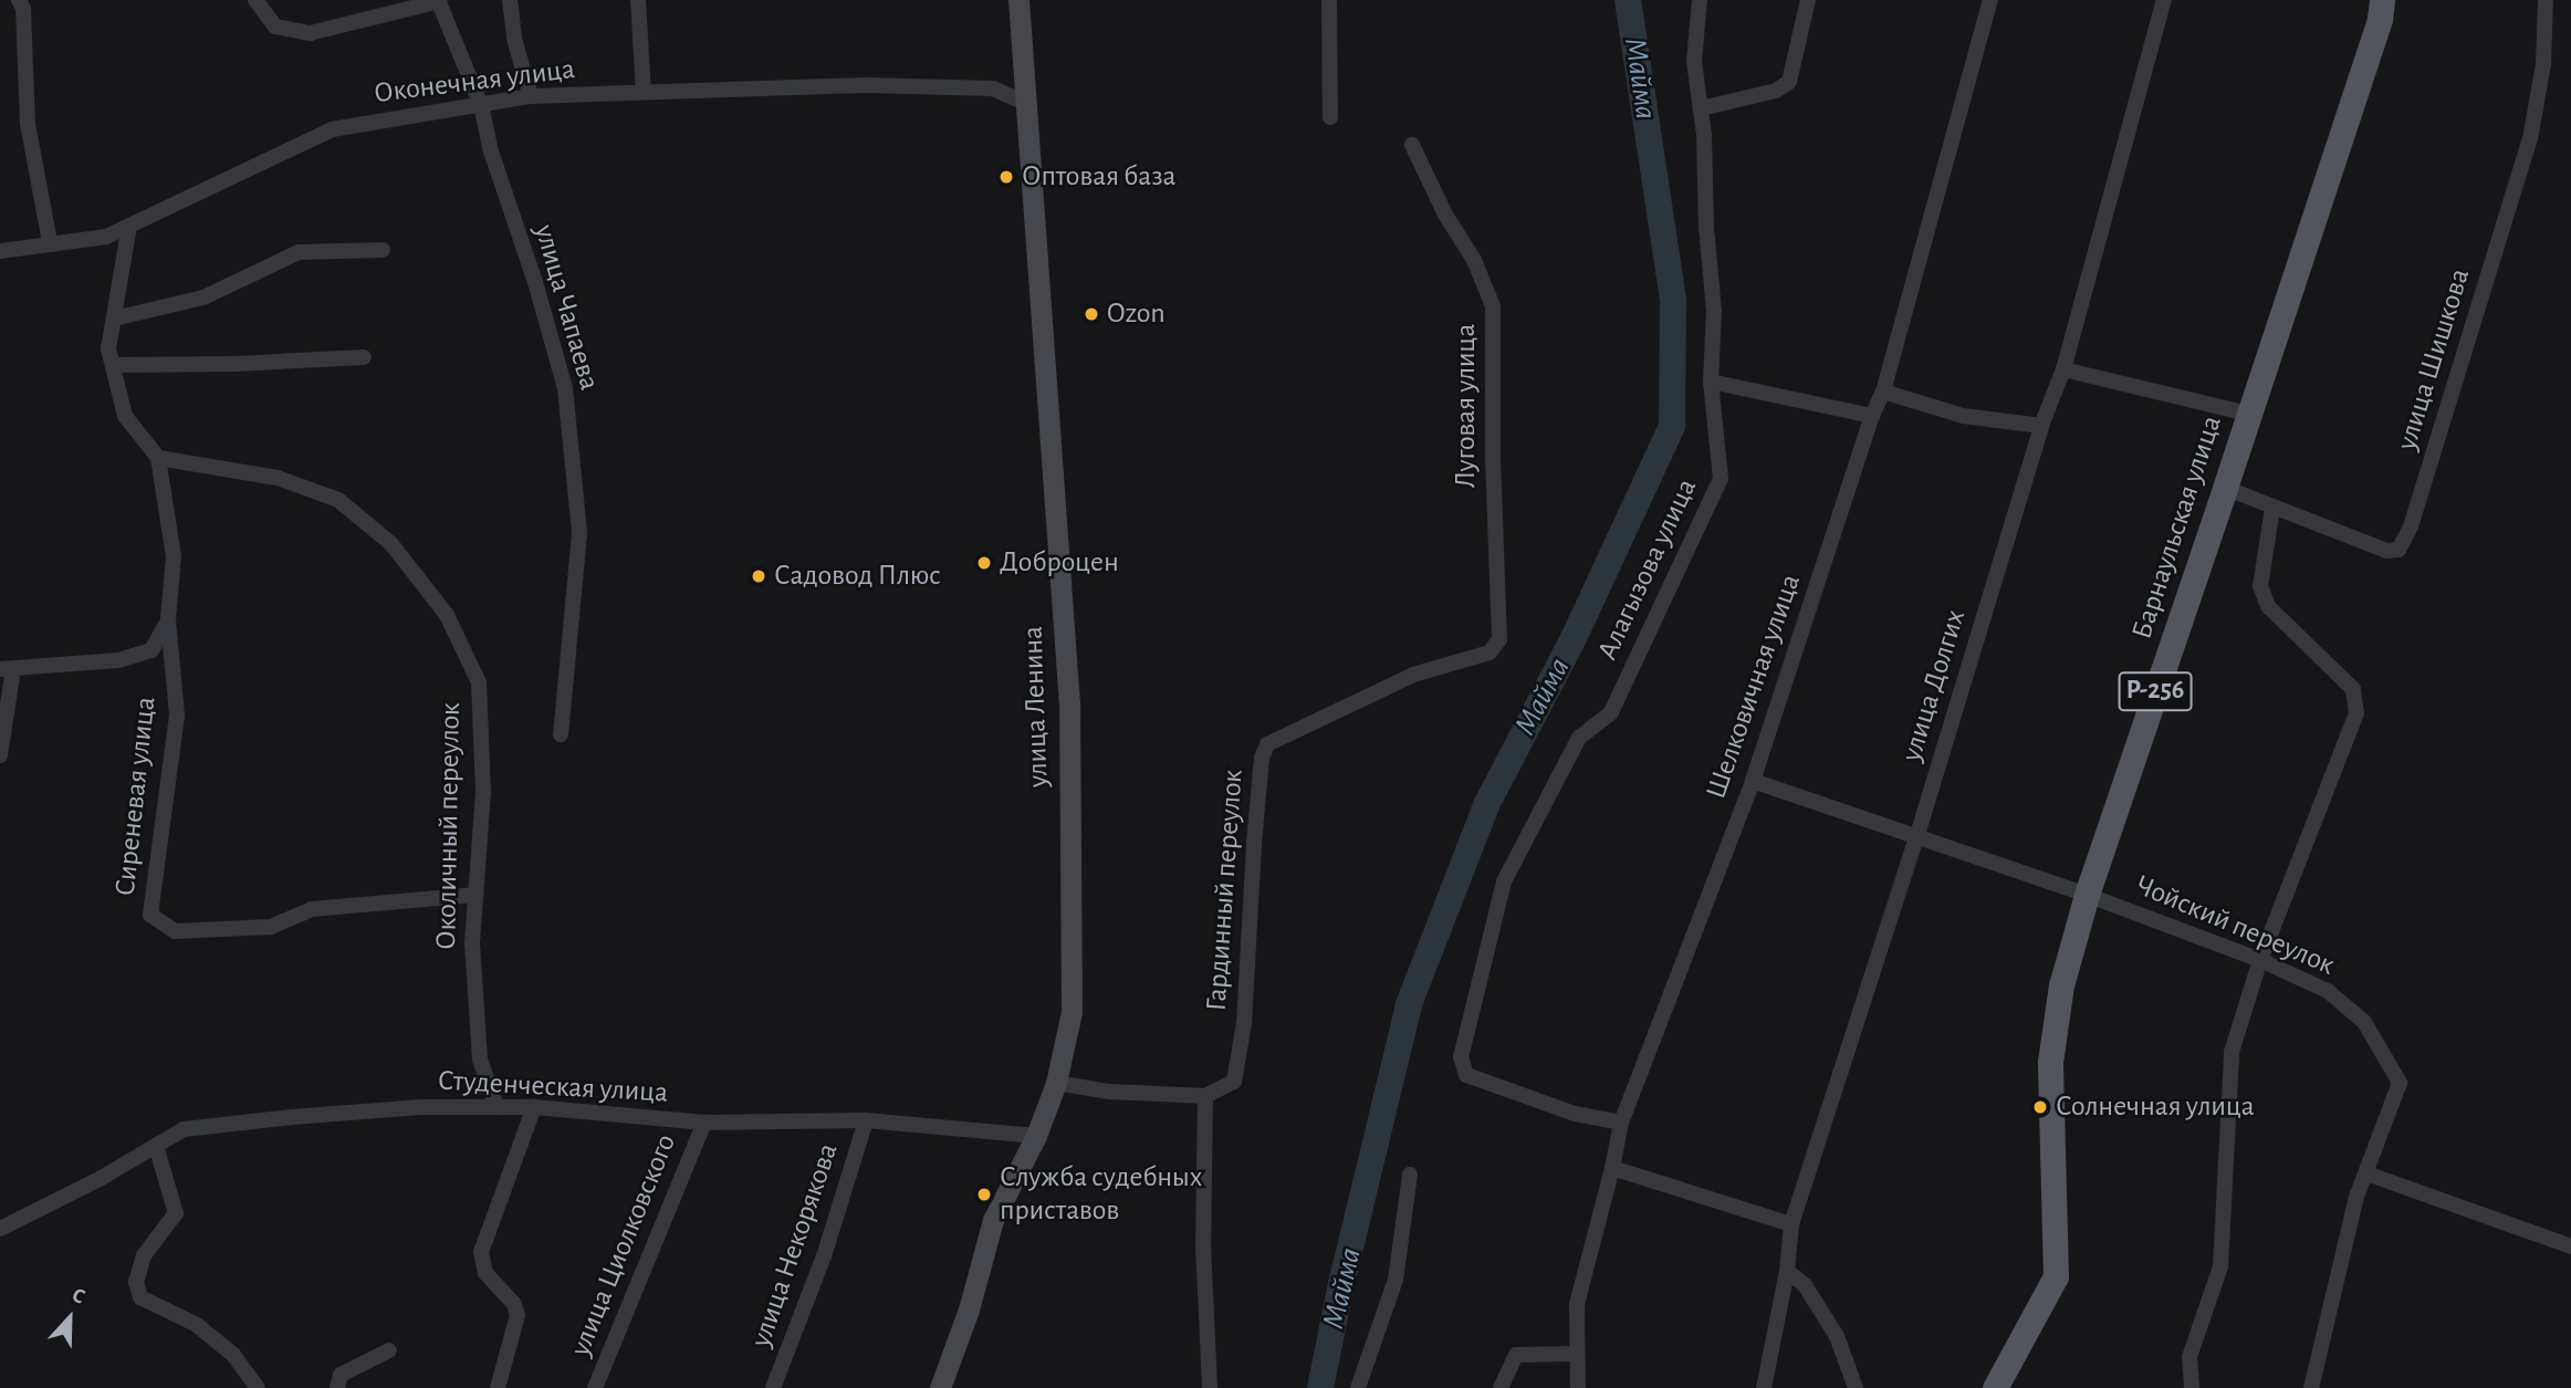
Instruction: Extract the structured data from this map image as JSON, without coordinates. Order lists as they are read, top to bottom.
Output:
{
  "streets": {
    "main road": ["Барнаульская улица", "Р-256"],
    "street": [
      "Оконечная улица",
      "улица Чапаева",
      "улица Шишкова",
      "Луговая улица",
      "Алагызова улица",
      "улица Долгих",
      "Шелковичная улица",
      "улица Ленина",
      "Сиреневая улица",
      "Околичный переулок",
      "Гардинный переулок",
      "Чойский переулок",
      "Студенческая улица",
      "улица Циолковского",
      "улица Некорякова"
    ]
  },
  "crossings": [
    ["Оконечная улица", "улица Чапаева"],
    ["Оконечная улица", "улица Ленина"],
    ["улица Шишкова", "Барнаульская улица"],
    ["Луговая улица", "Гардинный переулок"],
    ["Барнаульская улица", "Чойский переулок"],
    ["Алагызова улица", "Шелковичная улица"],
    ["улица Долгих", "Чойский переулок"],
    ["Шелковичная улица", "Чойский переулок"],
    ["улица Ленина", "Студенческая улица"],
    ["Сиреневая улица", "Околичный переулок"],
    ["Околичный переулок", "Студенческая улица"],
    ["Студенческая улица", "улица Циолковского"],
    ["Студенческая улица", "улица Некорякова"]
  ],
  "water": ["Майма"],
  "places": [
    "Оптовая база",
    "Ozon",
    "Доброцен",
    "Садовод Плюс",
    "Солнечная улица",
    "Служба судебных приставов"
  ],
  "north": "top"
}
